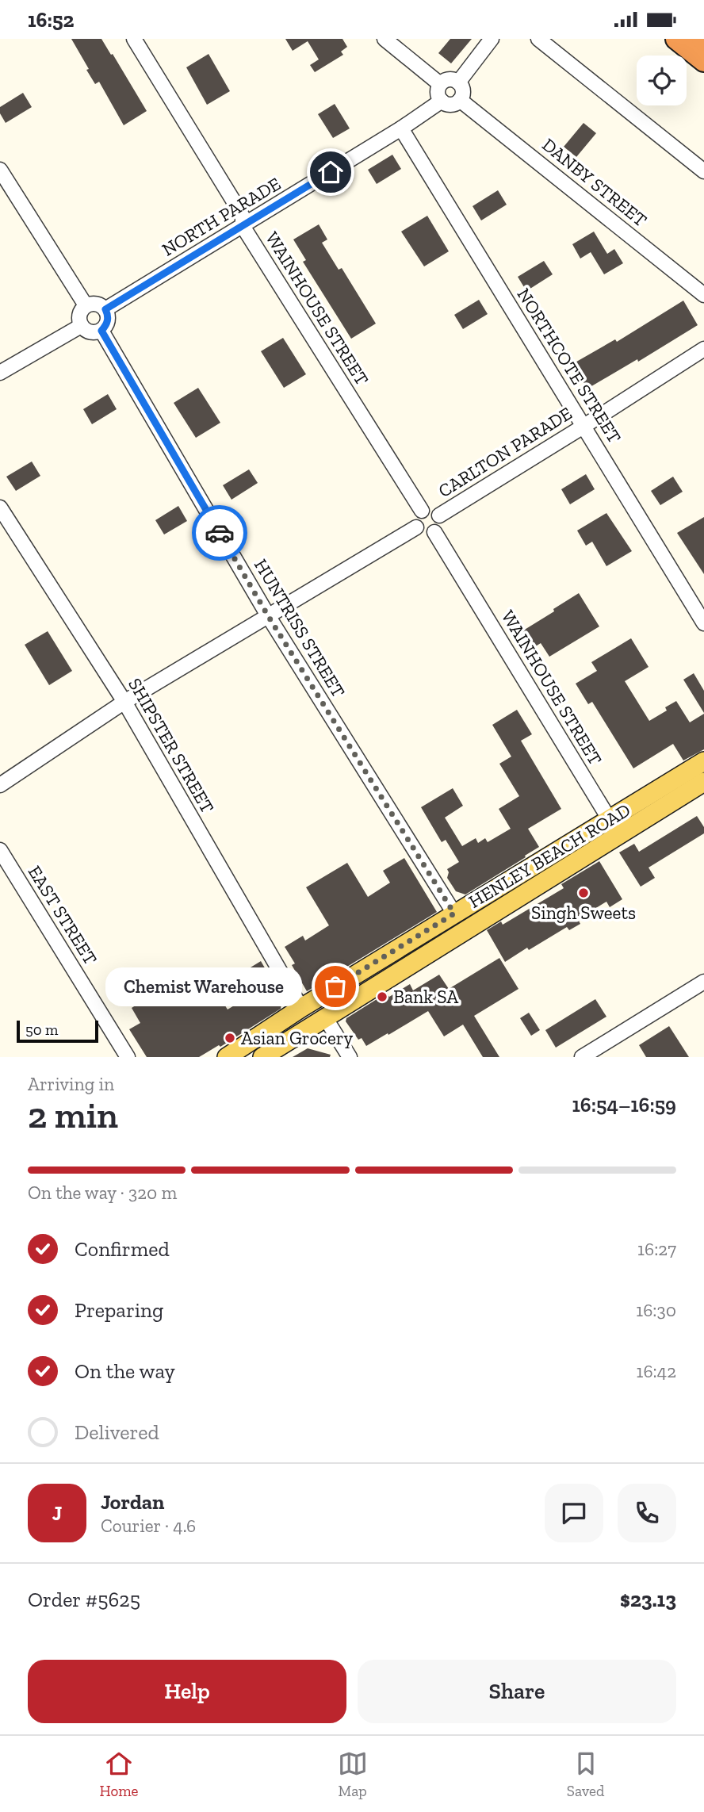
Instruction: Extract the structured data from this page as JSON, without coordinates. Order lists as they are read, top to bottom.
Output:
{
  "streets": {
    "main road": ["HENLEY BEACH ROAD"],
    "street": [
      "DANBY STREET",
      "NORTH PARADE",
      "WAINHOUSE STREET",
      "NORTHCOTE STREET",
      "CARLTON PARADE",
      "HUNTRISS STREET",
      "SHIPSTER STREET",
      "EAST STREET"
    ]
  },
  "crossings": [
    ["DANBY STREET", "NORTH PARADE"],
    ["NORTH PARADE", "WAINHOUSE STREET"],
    ["NORTH PARADE", "NORTHCOTE STREET"],
    ["NORTH PARADE", "HUNTRISS STREET"],
    ["WAINHOUSE STREET", "CARLTON PARADE"],
    ["WAINHOUSE STREET", "HENLEY BEACH ROAD"],
    ["NORTHCOTE STREET", "CARLTON PARADE"],
    ["HUNTRISS STREET", "HENLEY BEACH ROAD"],
    ["SHIPSTER STREET", "HENLEY BEACH ROAD"]
  ],
  "places": [
    "Singh Sweets",
    "Chemist Warehouse",
    "Bank SA",
    "Asian Grocery"
  ],
  "scale_bar": "50 m",
  "page": {
    "status": "16:52",
    "bubble": "Chemist Warehouse",
    "scale": "50 m",
    "heading": ["2 min", "Arriving in", "16:54–16:59"],
    "panel": [
      "Jordan",
      "Courier · 4.6",
      "Order #5625",
      "$23.13"
    ],
    "bar": "On the way · 320 m",
    "list": [
      ["Confirmed", "16:27"],
      ["Preparing", "16:30"],
      ["On the way", "16:42"],
      "Delivered"
    ],
    "round": "J",
    "buttons": ["Help", "Share"],
    "tabs": ["Home", "Map", "Saved"]
  }
}
